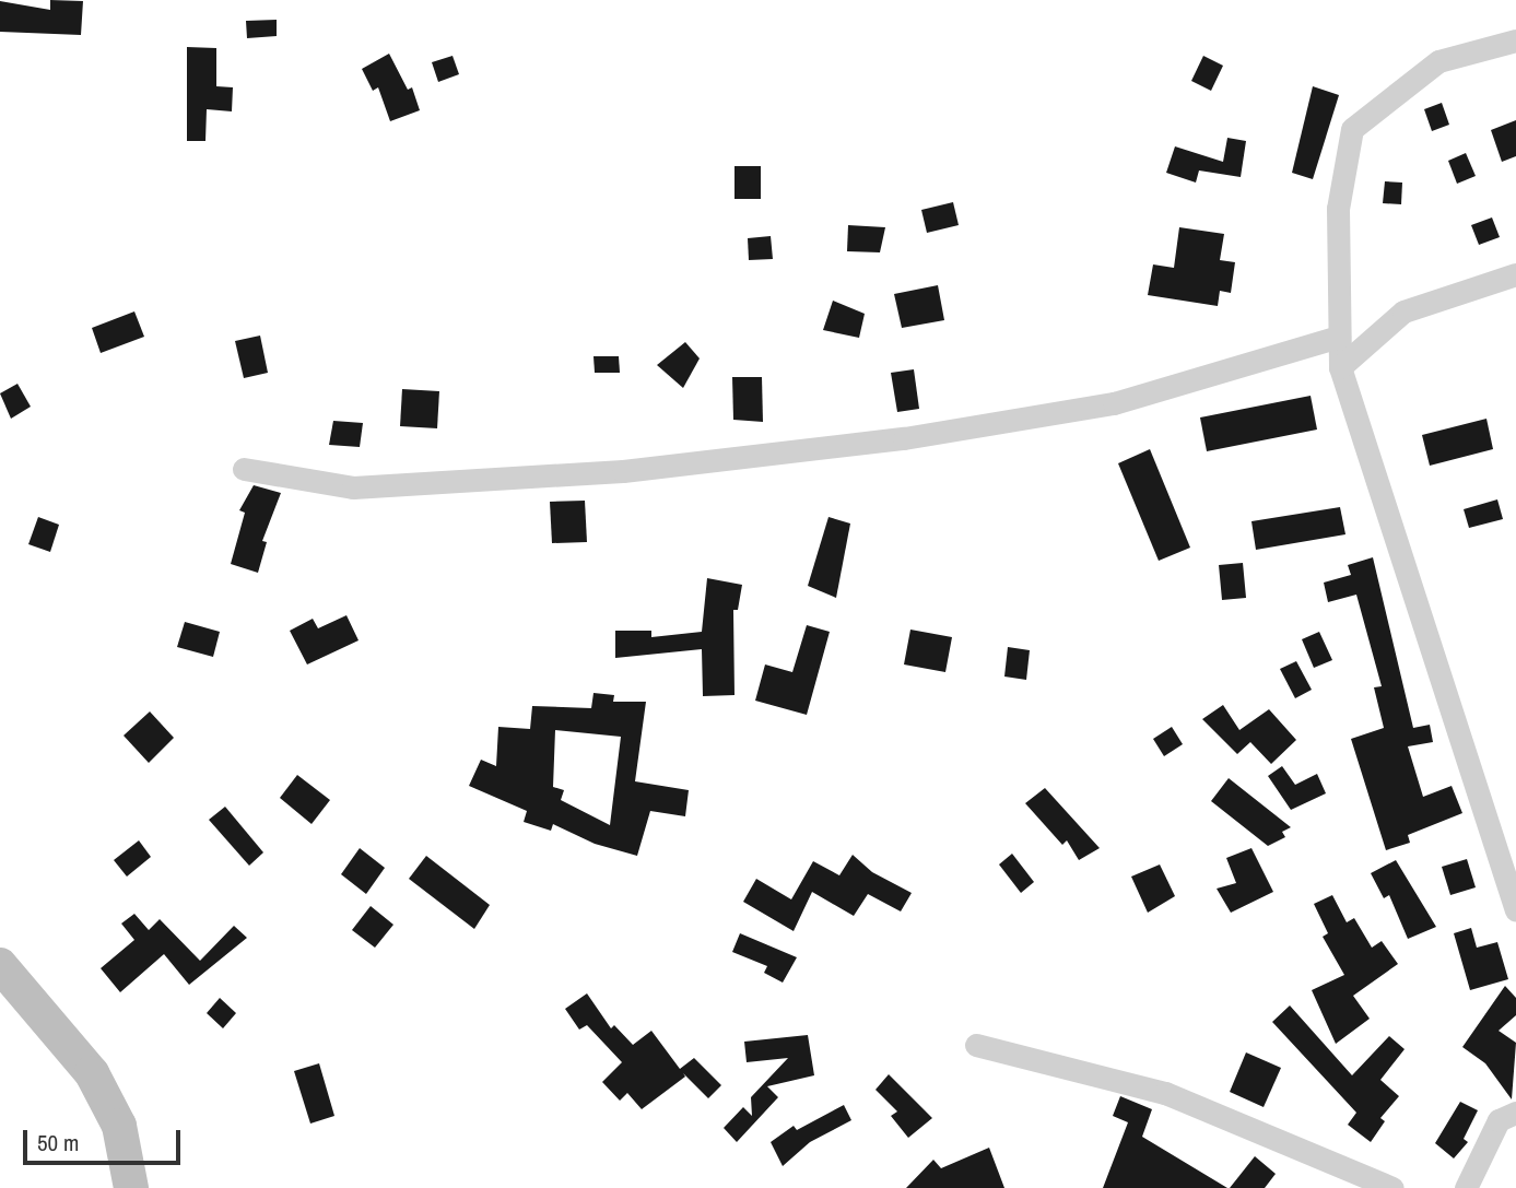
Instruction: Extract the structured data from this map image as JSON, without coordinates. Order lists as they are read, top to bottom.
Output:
{
  "scale_bar": "50 m"
}
